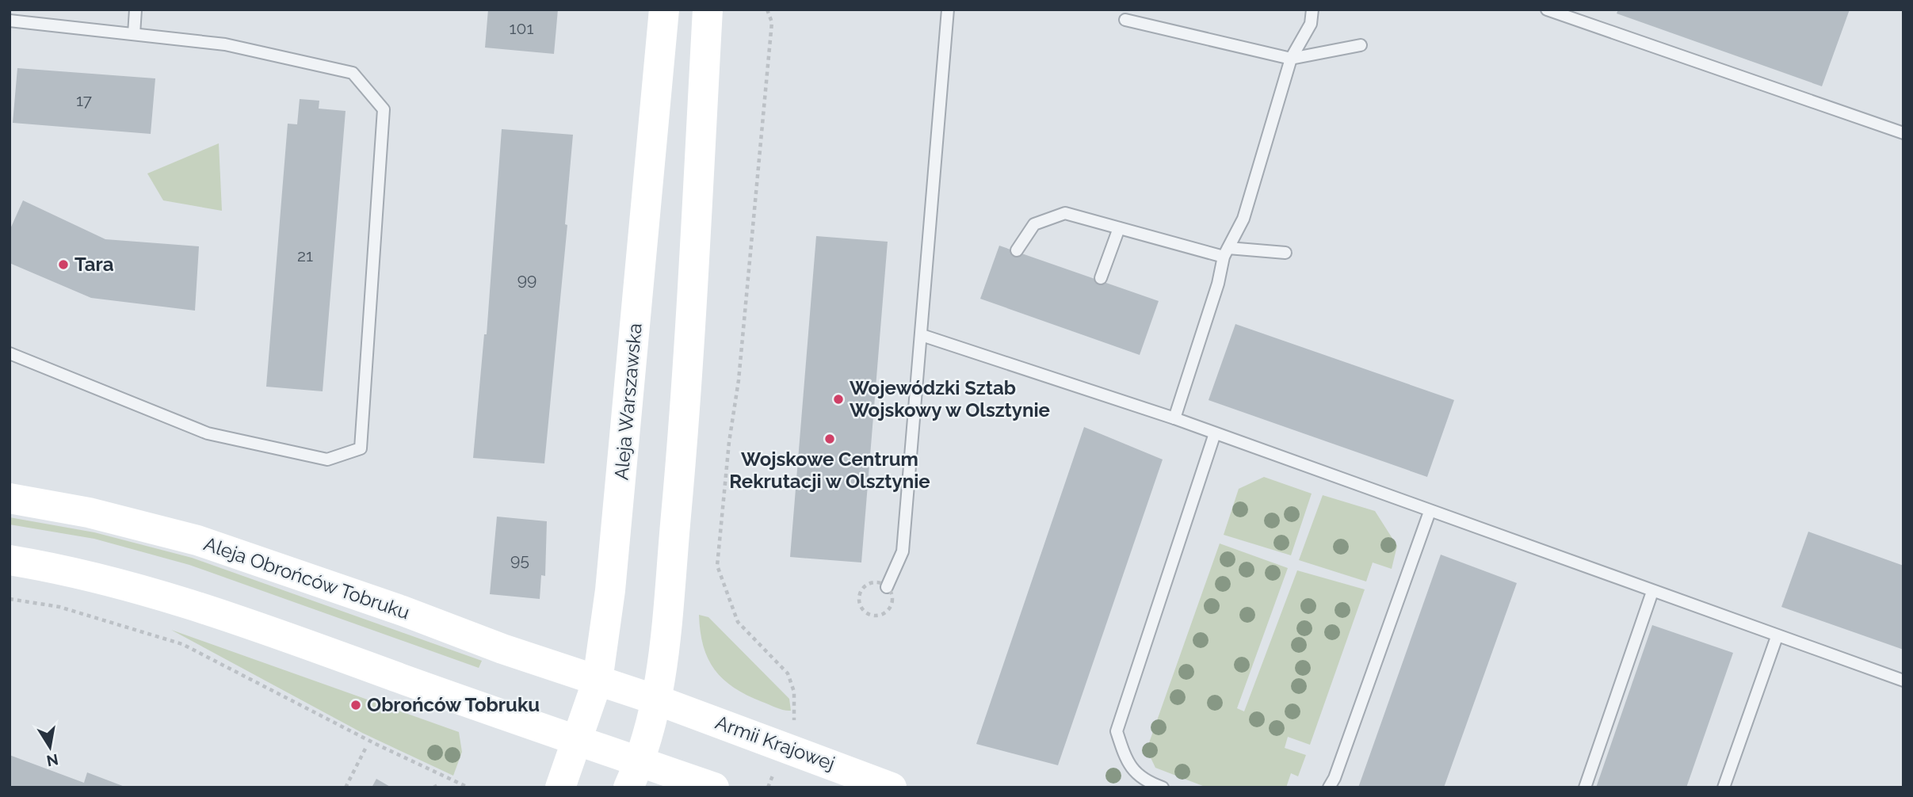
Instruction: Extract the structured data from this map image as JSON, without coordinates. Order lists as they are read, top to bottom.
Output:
{
  "streets": {
    "main road": ["Aleja Warszawska", "Aleja Obrońców Tobruku", "Armii Krajowej"]
  },
  "crossings": [
    ["Aleja Warszawska", "Aleja Obrońców Tobruku"],
    ["Aleja Obrońców Tobruku", "Armii Krajowej"]
  ],
  "places": [
    "Tara",
    "Wojewódzki Sztab Wojskowy w Olsztynie",
    "Wojskowe Centrum Rekrutacji w Olsztynie",
    "Obrońców Tobruku"
  ],
  "house_numbers": [
    "101",
    "17",
    "21",
    "99",
    "95"
  ],
  "north": "bottom"
}
